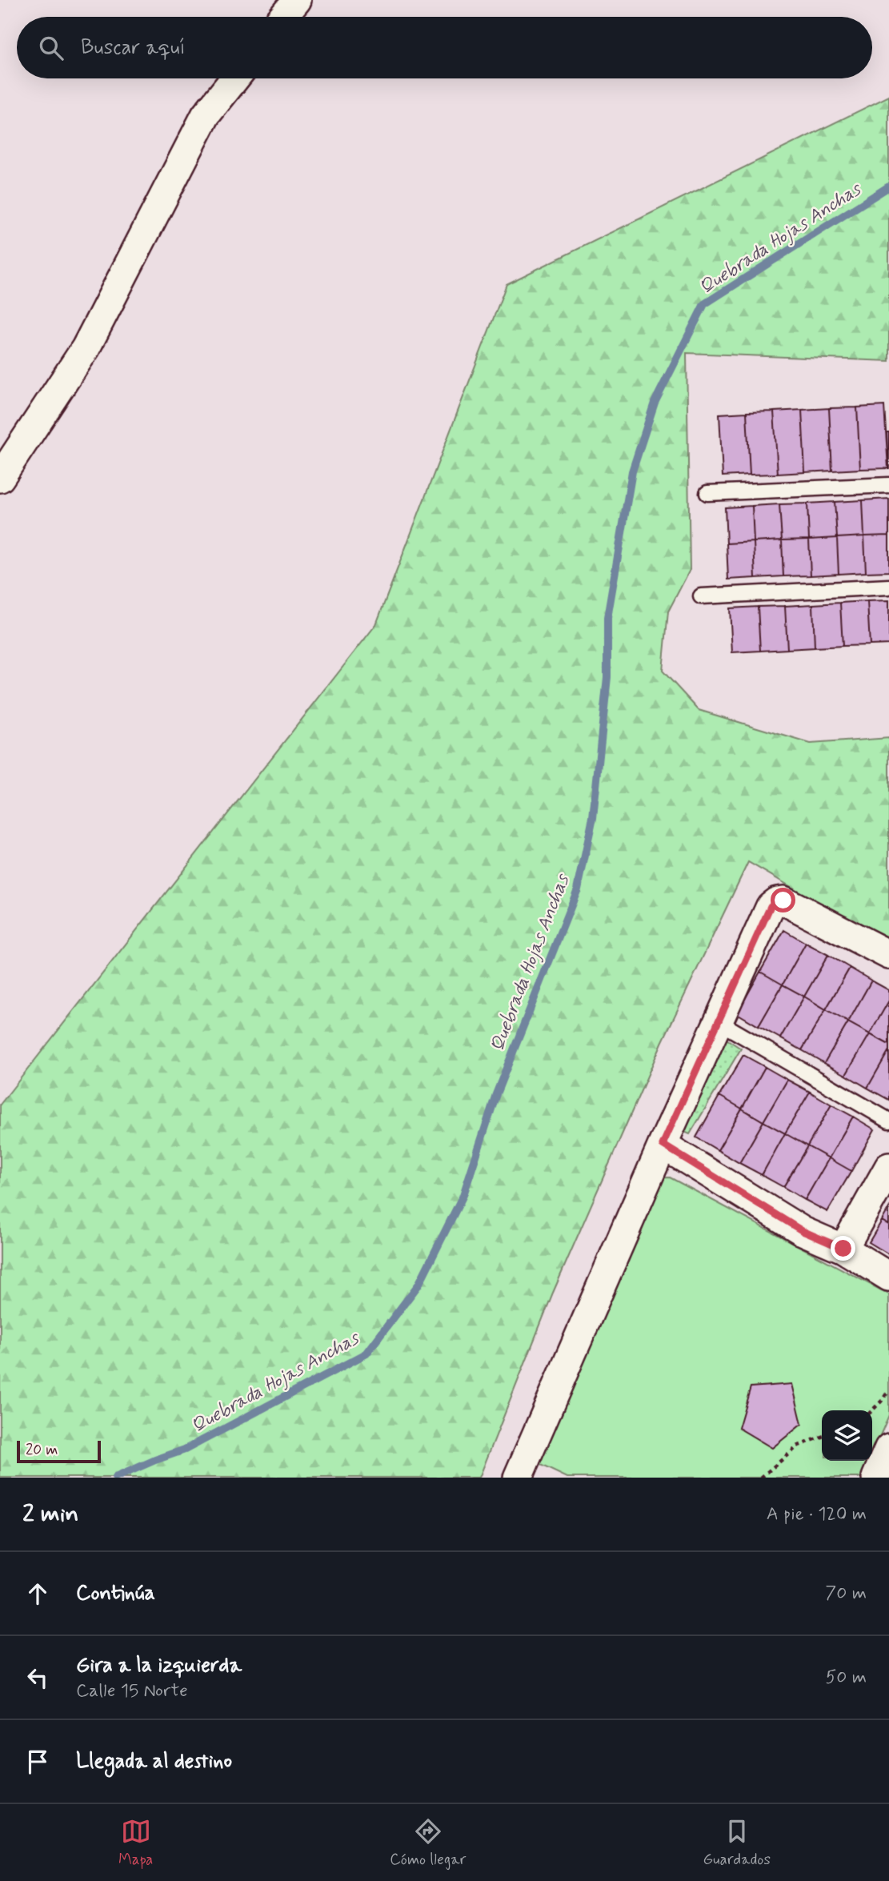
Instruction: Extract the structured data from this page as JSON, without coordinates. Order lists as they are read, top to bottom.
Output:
{
  "water": ["Quebrada Hojas Anchas"],
  "scale_bar": "20 m",
  "page": {
    "search": "Buscar aquí",
    "scale": "20 m",
    "heading": ["2 min", "A pie · 120 m"],
    "list": [
      ["Continúa", "70 m"],
      ["Gira a la izquierda", "Calle 15 Norte", "50 m"],
      "Llegada al destino"
    ],
    "nav": ["Mapa", "Cómo llegar", "Guardados"]
  }
}
